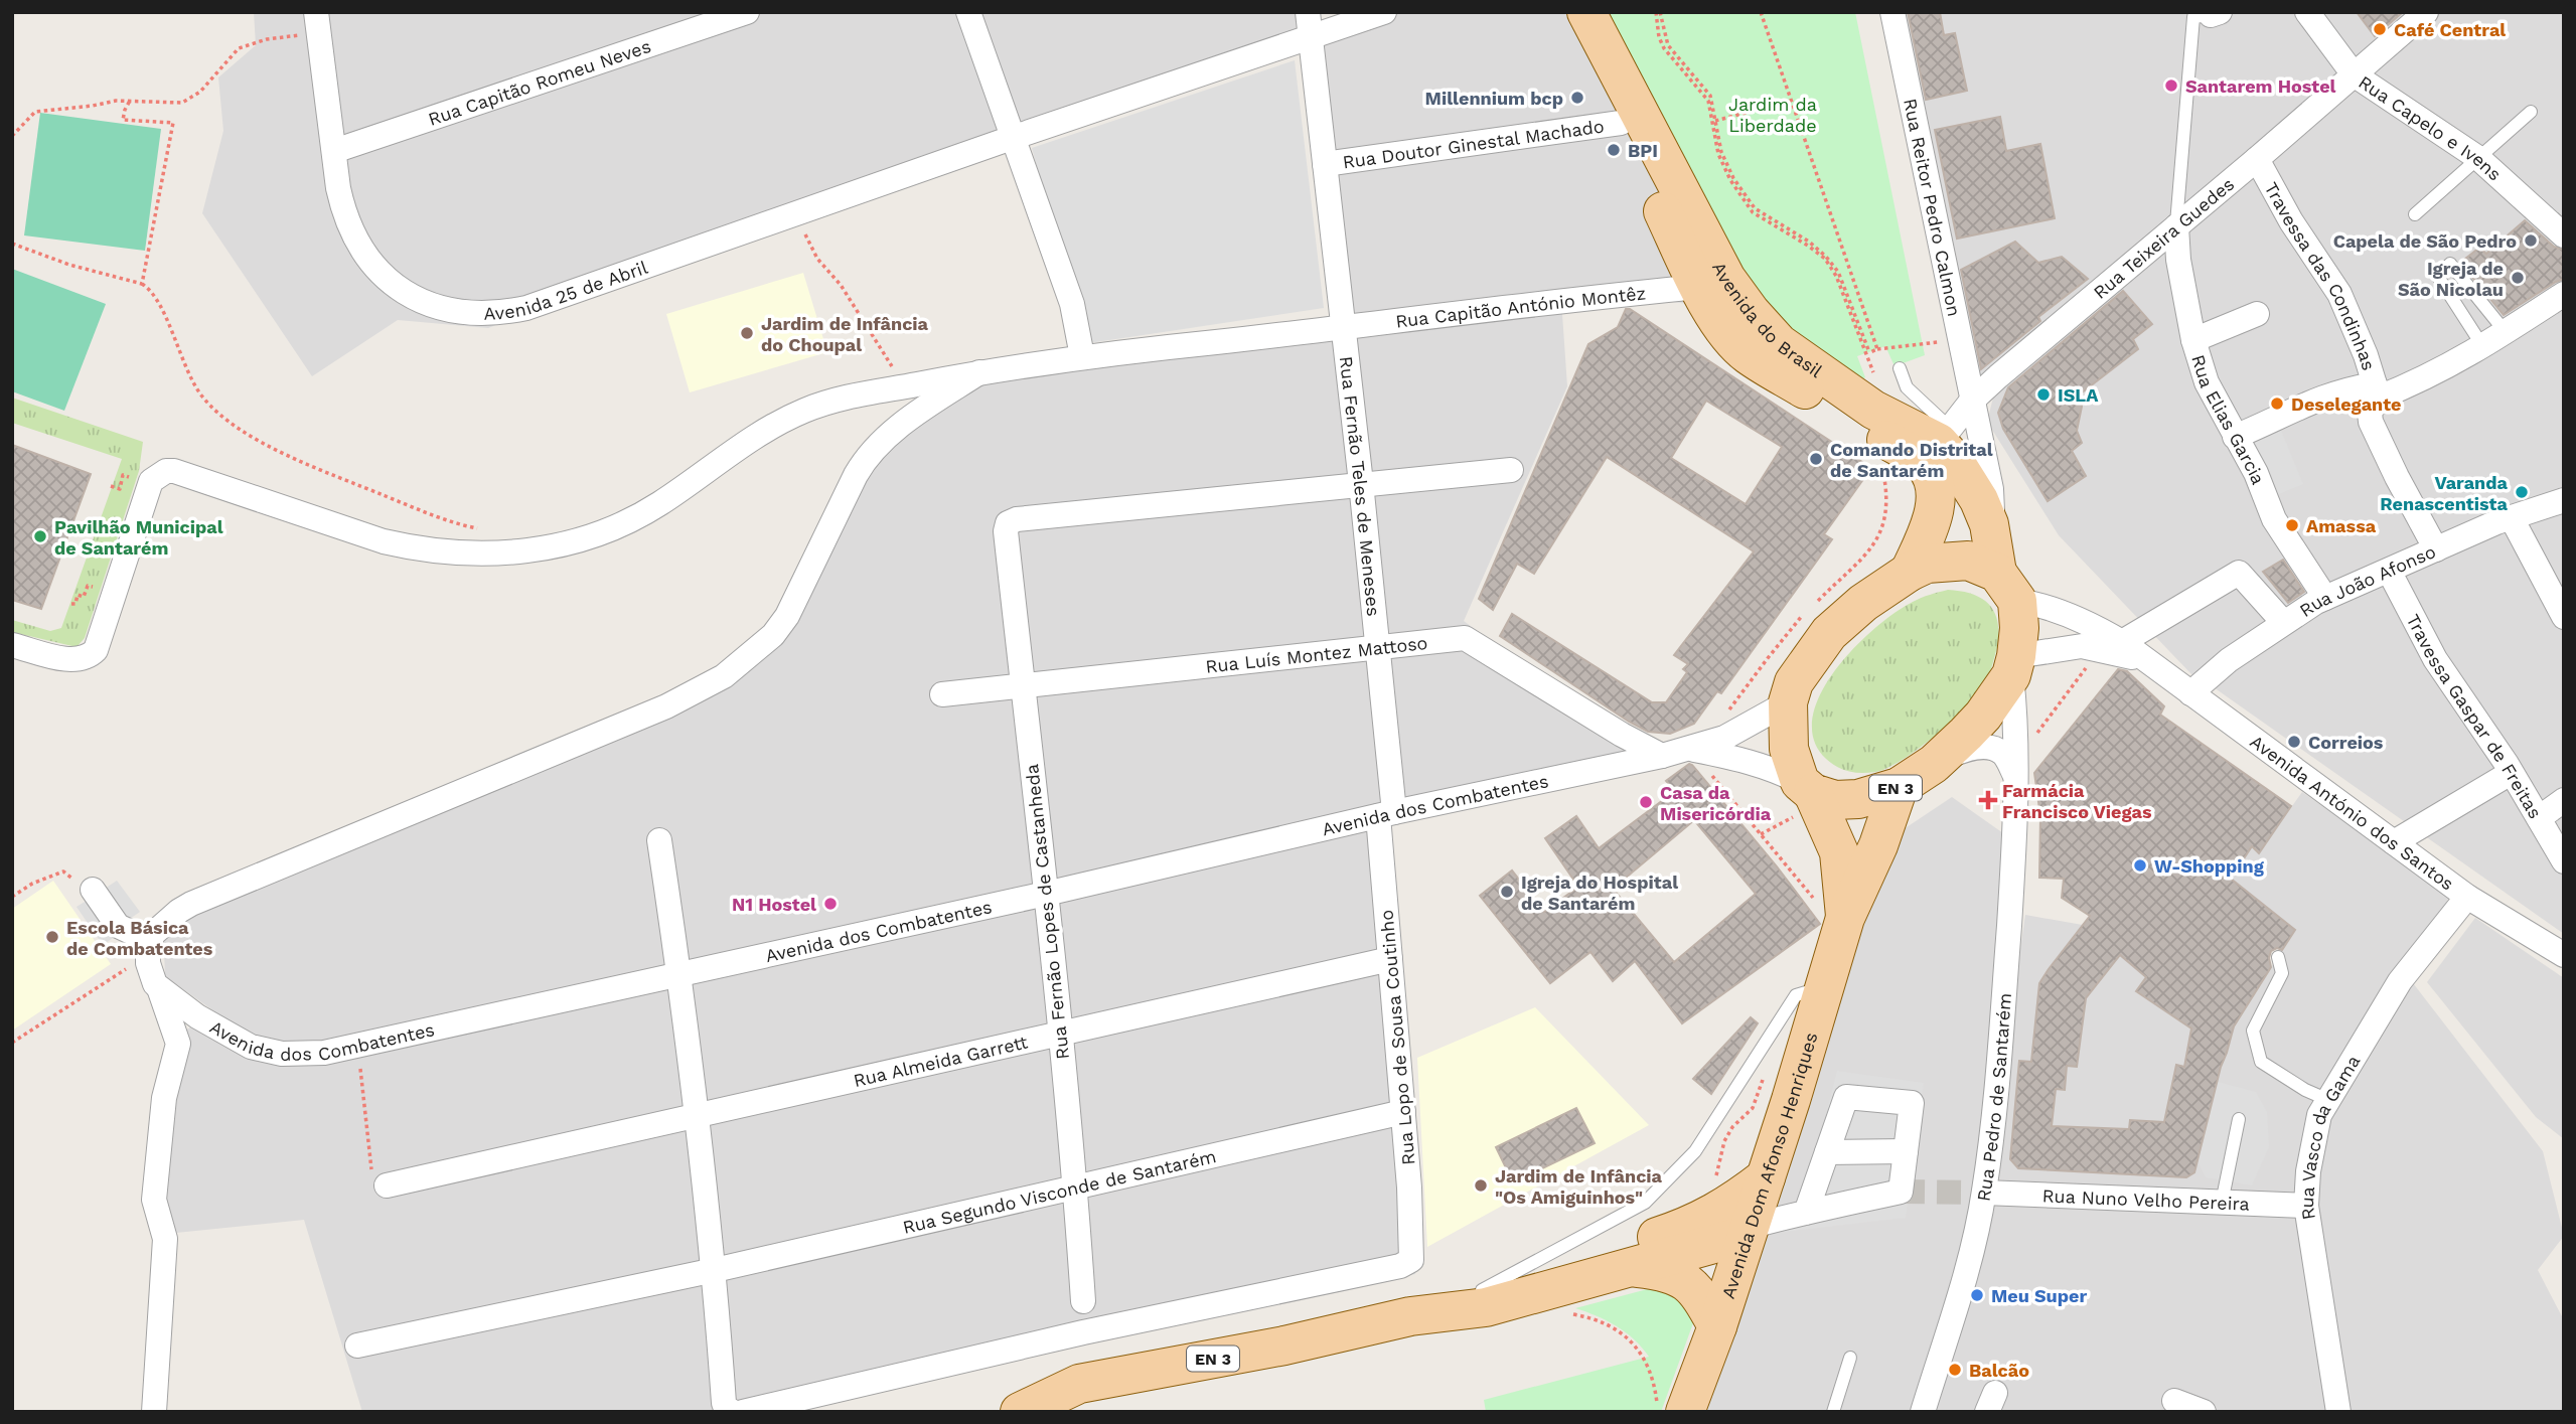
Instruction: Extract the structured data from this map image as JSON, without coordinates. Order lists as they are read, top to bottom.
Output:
{
  "streets": {
    "main road": ["Avenida do Brasil", "EN 3", "Avenida Dom Afonso Henriques"],
    "street": [
      "Rua Capitão Romeu Neves",
      "Rua Capelo e Ivens",
      "Rua Doutor Ginestal Machado",
      "Rua Reitor Pedro Calmon",
      "Rua Teixeira Guedes",
      "Travessa das Condinhas",
      "Avenida 25 de Abril",
      "Rua Capitão António Montêz",
      "Rua Elias Garcia",
      "Rua Fernão Teles de Meneses",
      "Rua João Afonso",
      "Rua Luís Montez Mattoso",
      "Travessa Gaspar de Freitas",
      "Avenida dos Combatentes",
      "Avenida António dos Santos",
      "Rua Fernão Lopes de Castanheda",
      "Rua Lopo de Sousa Coutinho",
      "Rua Almeida Garrett",
      "Rua Pedro de Santarém",
      "Rua Vasco da Gama",
      "Rua Segundo Visconde de Santarém",
      "Rua Nuno Velho Pereira"
    ]
  },
  "crossings": [
    ["Rua Capitão Romeu Neves", "Avenida 25 de Abril"],
    ["Rua Capelo e Ivens", "Rua Teixeira Guedes"],
    ["Rua Doutor Ginestal Machado", "Avenida do Brasil"],
    ["Rua Doutor Ginestal Machado", "Rua Fernão Teles de Meneses"],
    ["Rua Reitor Pedro Calmon", "Rua Teixeira Guedes"],
    ["Rua Reitor Pedro Calmon", "Avenida do Brasil"],
    ["Rua Teixeira Guedes", "Travessa das Condinhas"],
    ["Rua Teixeira Guedes", "Rua Elias Garcia"],
    ["Avenida 25 de Abril", "Rua Fernão Teles de Meneses"],
    ["Rua Capitão António Montêz", "Avenida do Brasil"],
    ["Rua Capitão António Montêz", "Rua Fernão Teles de Meneses"],
    ["Avenida do Brasil", "EN 3"],
    ["Avenida do Brasil", "Avenida dos Combatentes"],
    ["Avenida do Brasil", "Avenida António dos Santos"],
    ["Avenida do Brasil", "Rua Pedro de Santarém"],
    ["Avenida do Brasil", "Avenida Dom Afonso Henriques"],
    ["Rua Elias Garcia", "Rua João Afonso"],
    ["Rua Fernão Teles de Meneses", "Rua Luís Montez Mattoso"],
    ["Rua Fernão Teles de Meneses", "Avenida dos Combatentes"],
    ["Rua Fernão Teles de Meneses", "Rua Fernão Lopes de Castanheda"],
    ["Rua Fernão Teles de Meneses", "Rua Lopo de Sousa Coutinho"],
    ["Rua João Afonso", "Travessa Gaspar de Freitas"],
    ["Rua João Afonso", "Avenida António dos Santos"],
    ["Rua Luís Montez Mattoso", "Avenida dos Combatentes"],
    ["Rua Luís Montez Mattoso", "Rua Fernão Lopes de Castanheda"],
    ["EN 3", "Avenida dos Combatentes"],
    ["EN 3", "Avenida António dos Santos"],
    ["EN 3", "Rua Pedro de Santarém"],
    ["EN 3", "Avenida Dom Afonso Henriques"],
    ["Avenida dos Combatentes", "Avenida António dos Santos"],
    ["Avenida dos Combatentes", "Rua Fernão Lopes de Castanheda"],
    ["Avenida dos Combatentes", "Rua Lopo de Sousa Coutinho"],
    ["Avenida dos Combatentes", "Rua Pedro de Santarém"],
    ["Avenida dos Combatentes", "Avenida Dom Afonso Henriques"],
    ["Avenida António dos Santos", "Rua Pedro de Santarém"],
    ["Avenida António dos Santos", "Rua Vasco da Gama"],
    ["Avenida António dos Santos", "Avenida Dom Afonso Henriques"],
    ["Rua Fernão Lopes de Castanheda", "Rua Almeida Garrett"],
    ["Rua Fernão Lopes de Castanheda", "Rua Segundo Visconde de Santarém"],
    ["Rua Lopo de Sousa Coutinho", "Rua Almeida Garrett"],
    ["Rua Lopo de Sousa Coutinho", "Rua Segundo Visconde de Santarém"],
    ["Rua Pedro de Santarém", "Avenida Dom Afonso Henriques"],
    ["Rua Pedro de Santarém", "Rua Nuno Velho Pereira"],
    ["Rua Vasco da Gama", "Rua Nuno Velho Pereira"]
  ],
  "parks": ["Jardim da Liberdade"],
  "places": {
    "other": [
      "Café Central",
      "Santarem Hostel",
      "Millennium bcp",
      "BPI",
      "Capela de São Pedro",
      "Igreja de São Nicolau",
      "Jardim de Infância do Choupal",
      "ISLA",
      "Deselegante",
      "Comando Distrital de Santarém",
      "Varanda Renascentista",
      "Amassa",
      "Pavilhão Municipal de Santarém",
      "Correios",
      "Casa da Misericórdia",
      "W-Shopping",
      "Igreja do Hospital de Santarém",
      "N1 Hostel",
      "Escola Básica de Combatentes",
      "Jardim de Infância \"Os Amiguinhos\"",
      "Meu Super",
      "Balcão"
    ],
    "health": ["Farmácia Francisco Viegas"]
  }
}
